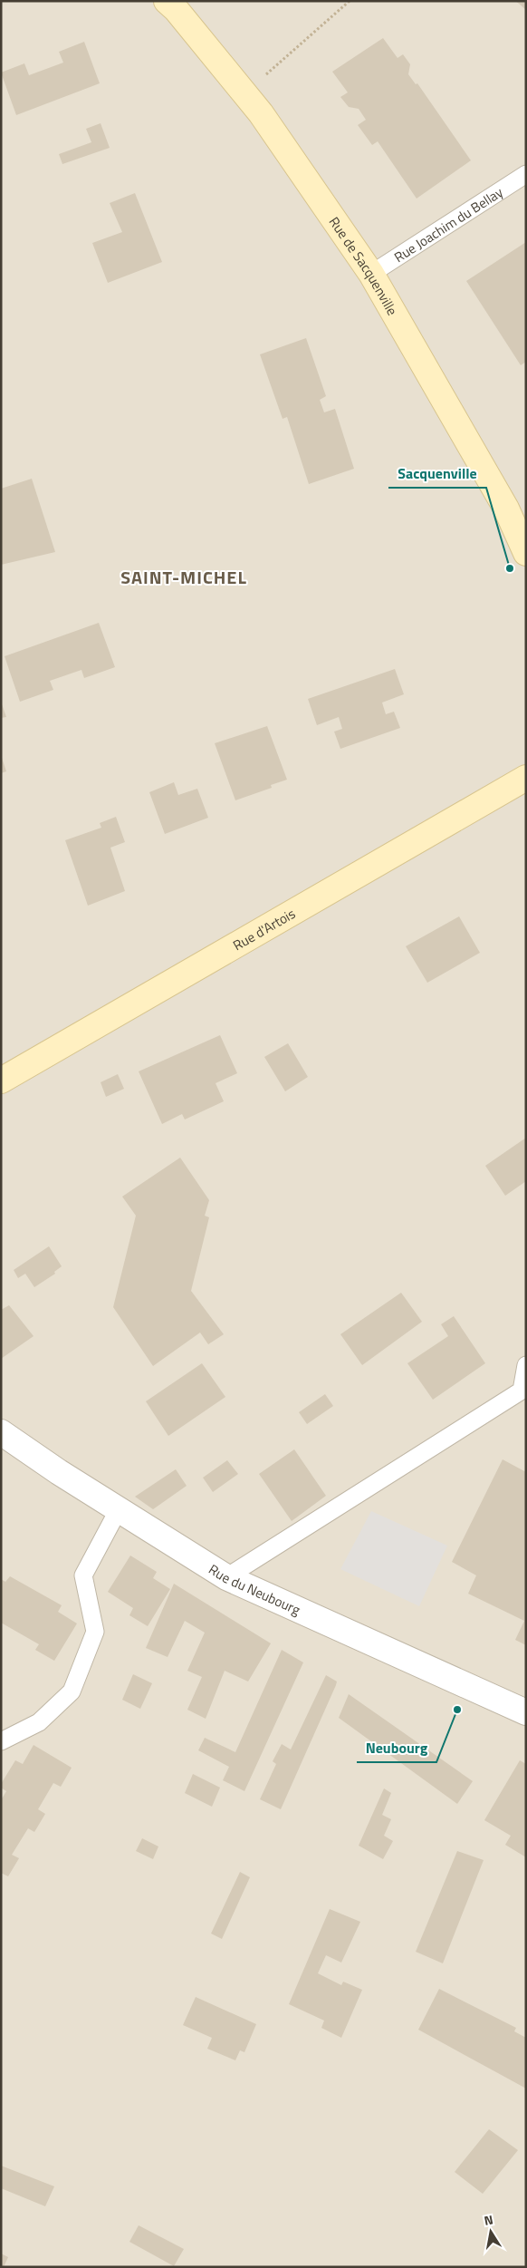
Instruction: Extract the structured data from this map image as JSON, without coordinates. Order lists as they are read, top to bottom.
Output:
{
  "streets": {
    "street": ["Rue de Sacquenville", "Rue d'Artois", "Rue du Neubourg"],
    "lane": ["Rue Joachim du Bellay"]
  },
  "crossings": [
    ["Rue Joachim du Bellay", "Rue de Sacquenville"]
  ],
  "districts": ["SAINT-MICHEL"],
  "places": ["Sacquenville", "Neubourg"],
  "north": "top"
}
